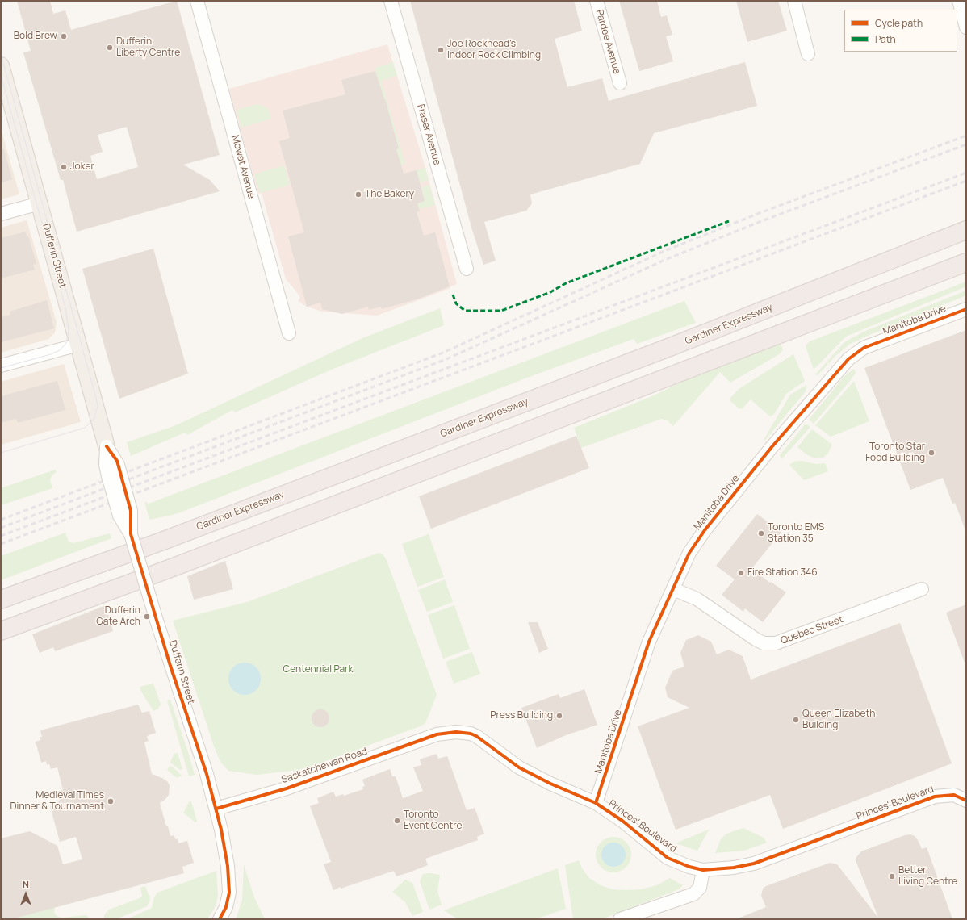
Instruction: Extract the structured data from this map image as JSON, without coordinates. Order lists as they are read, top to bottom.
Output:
{
  "streets": {
    "highway": ["Gardiner Expressway"],
    "main road": ["Dufferin Street"],
    "street": [
      "Pardee Avenue",
      "Fraser Avenue",
      "Mowat Avenue",
      "Manitoba Drive",
      "Quebec Street",
      "Saskatchewan Road",
      "Princes' Boulevard"
    ]
  },
  "crossings": [
    ["Dufferin Street", "Saskatchewan Road"],
    ["Manitoba Drive", "Quebec Street"],
    ["Manitoba Drive", "Princes' Boulevard"],
    ["Saskatchewan Road", "Princes' Boulevard"]
  ],
  "parks": ["Centennial Park"],
  "places": [
    "Bold Brew",
    "Dufferin Liberty Centre",
    "Joe Rockhead's Indoor Rock Climbing",
    "Joker",
    "The Bakery",
    "Toronto Star Food Building",
    "Toronto EMS Station 35",
    "Fire Station 346",
    "Dufferin Gate Arch",
    "Press Building",
    "Queen Elizabeth Building",
    "Medieval Times Dinner & Tournament",
    "Toronto Event Centre",
    "Better Living Centre"
  ],
  "legend": ["Cycle path", "Path"],
  "north": "top"
}
